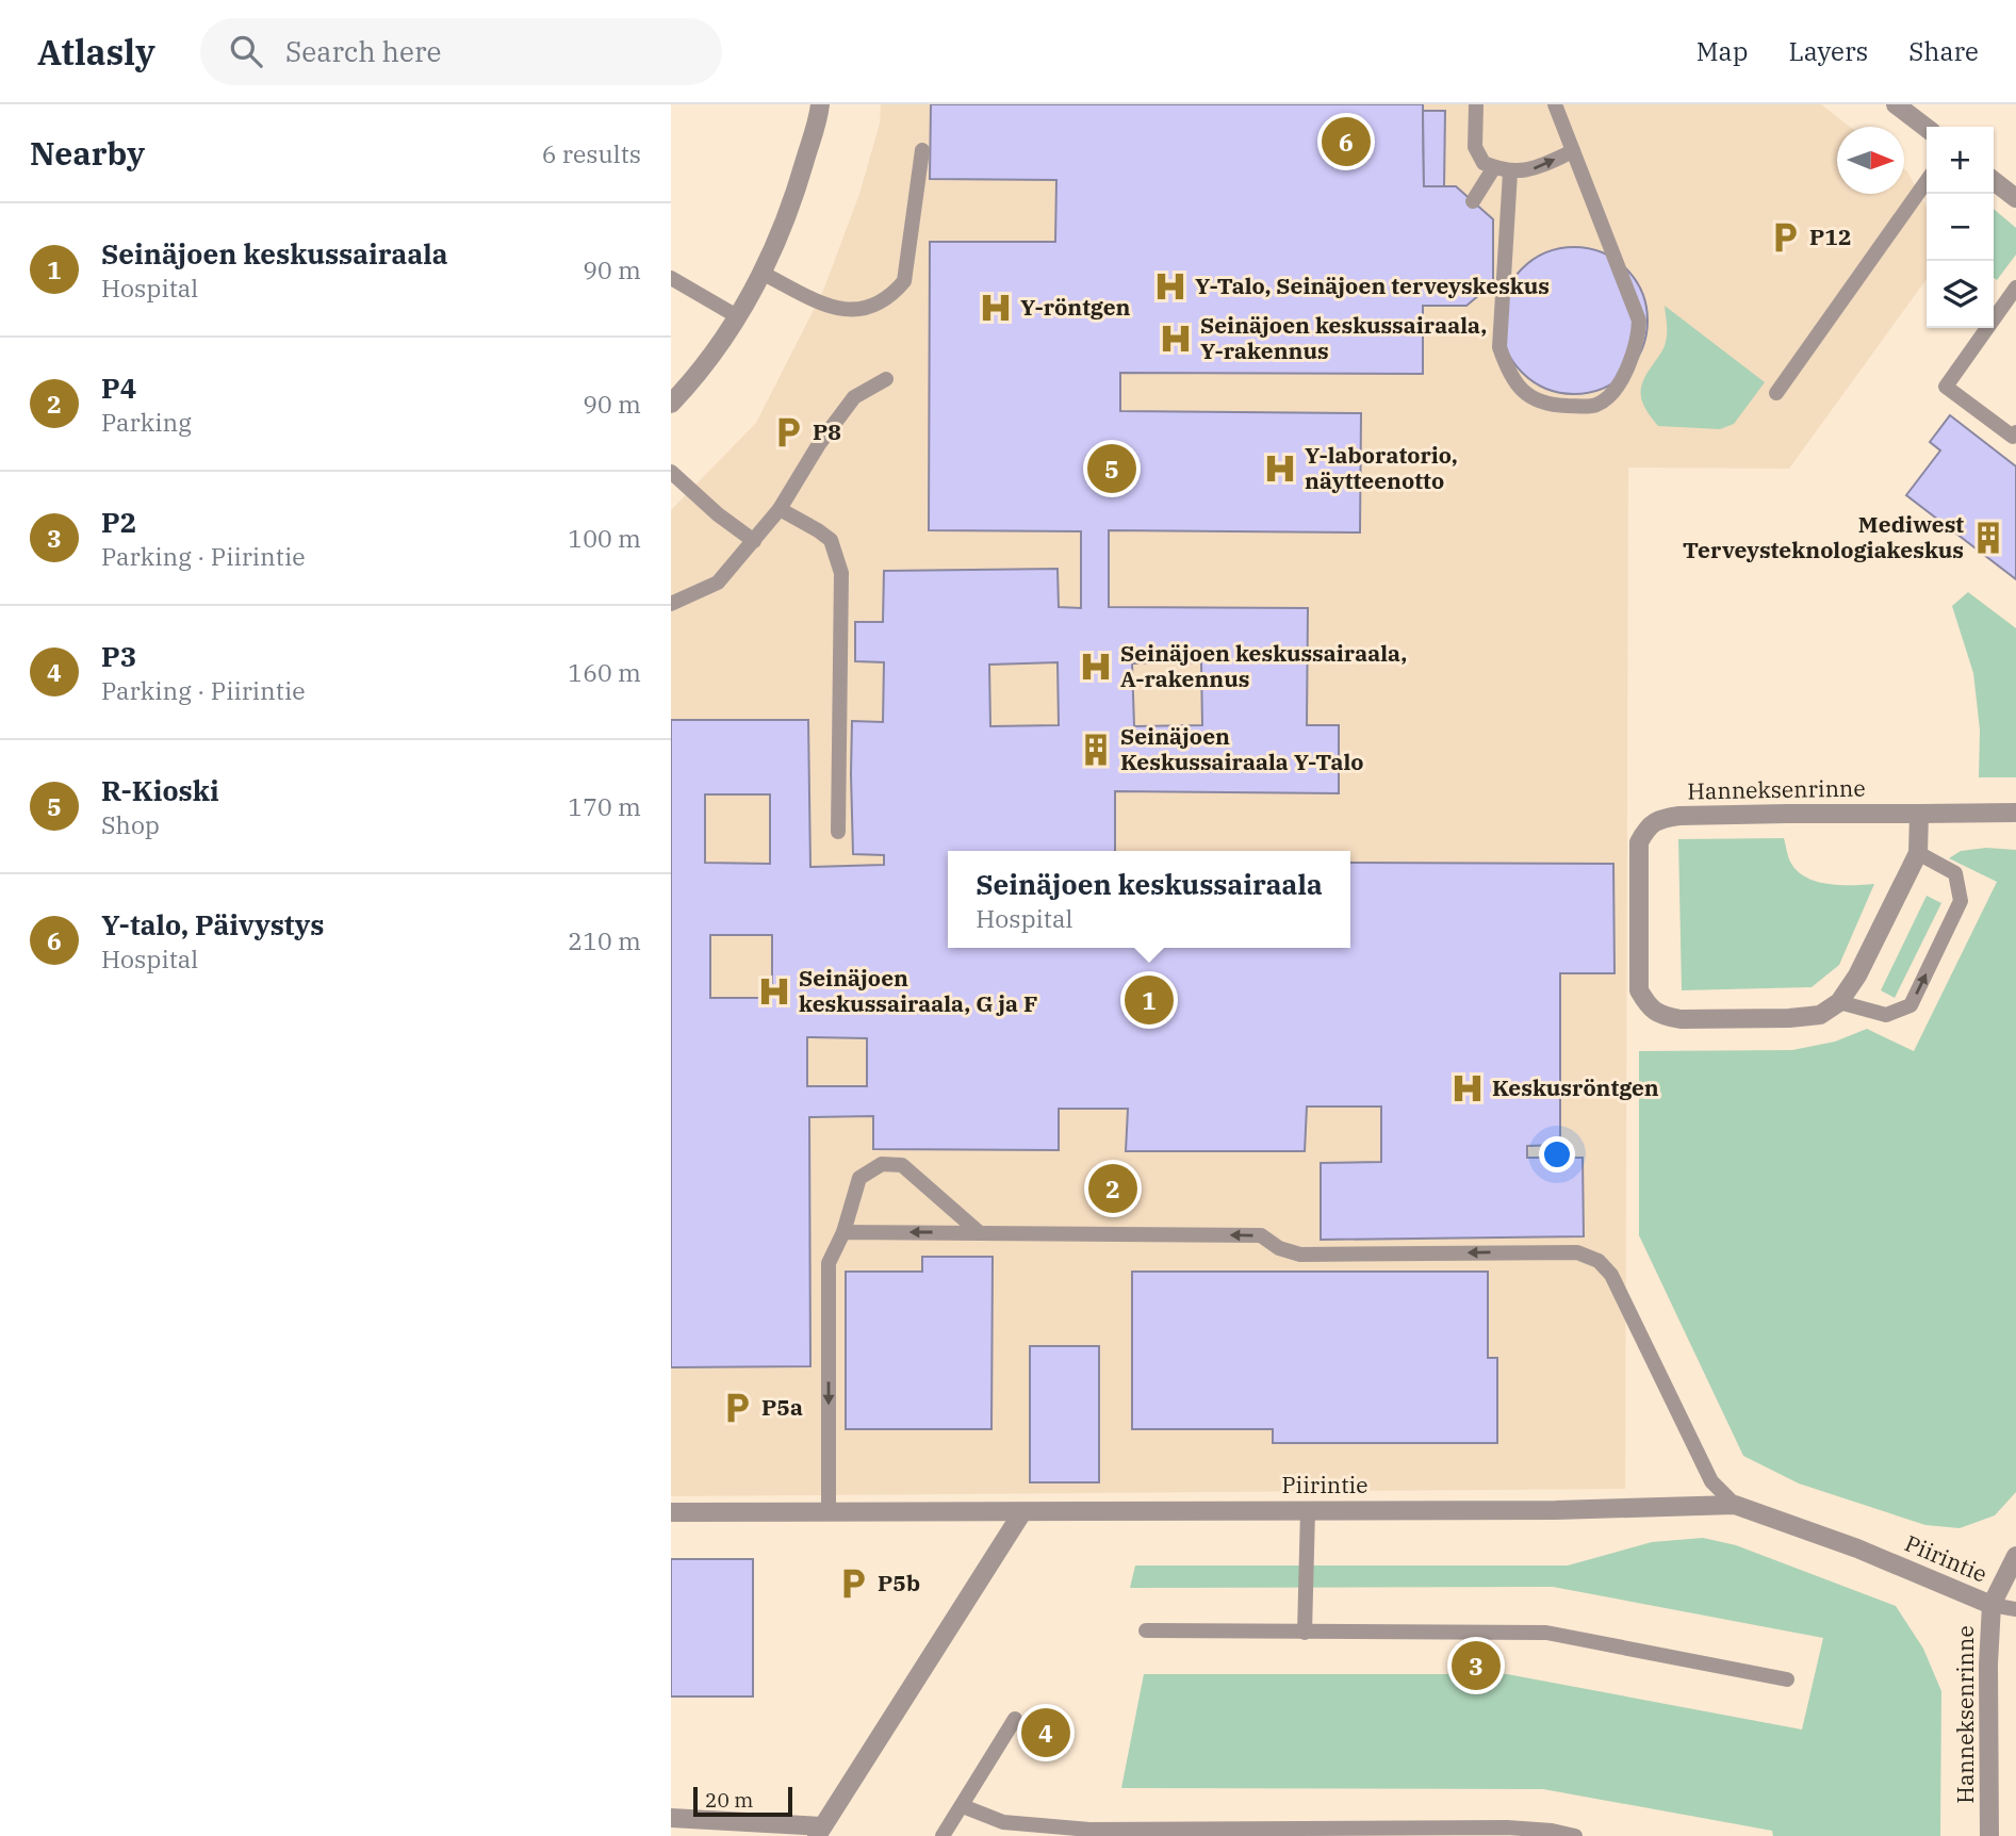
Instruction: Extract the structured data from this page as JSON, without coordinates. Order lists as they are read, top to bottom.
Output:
{
  "streets": {
    "street": ["Hanneksenrinne", "Piirintie"]
  },
  "crossings": [
    ["Hanneksenrinne", "Piirintie"]
  ],
  "places": {
    "parking": [
      "P12",
      "P8",
      "P5a",
      "P5b"
    ],
    "hospital": [
      "Y-Talo, Seinäjoen terveyskeskus",
      "Y-röntgen",
      "Seinäjoen keskussairaala, Y-rakennus",
      "Y-laboratorio, näytteenotto",
      "Seinäjoen keskussairaala, A-rakennus",
      "Seinäjoen keskussairaala, G ja F",
      "Keskusröntgen"
    ],
    "building": ["Mediwest Terveysteknologiakeskus", "Seinäjoen Keskussairaala Y-Talo"]
  },
  "scale_bar": "20 m",
  "north": "right",
  "page": {
    "header": "Atlasly",
    "search": "Search here",
    "nav": ["Map", "Layers", "Share"],
    "heading": ["Nearby", "6 results"],
    "pins": [
      "6",
      "5",
      "1",
      "2",
      "3",
      "4"
    ],
    "map_buttons": ["+", "−"],
    "list": [
      {
        "mark": "1",
        "name": "Seinäjoen keskussairaala",
        "note": "Hospital",
        "value": "90 m"
      },
      {
        "mark": "2",
        "name": "P4",
        "note": "Parking",
        "value": "90 m"
      },
      {
        "mark": "3",
        "name": "P2",
        "note": "Parking · Piirintie",
        "value": "100 m"
      },
      {
        "mark": "4",
        "name": "P3",
        "note": "Parking · Piirintie",
        "value": "160 m"
      },
      {
        "mark": "5",
        "name": "R-Kioski",
        "note": "Shop",
        "value": "170 m"
      },
      {
        "mark": "6",
        "name": "Y-talo, Päivystys",
        "note": "Hospital",
        "value": "210 m"
      }
    ],
    "popup": ["Seinäjoen keskussairaala", "Hospital"],
    "scale": "20 m"
  }
}
